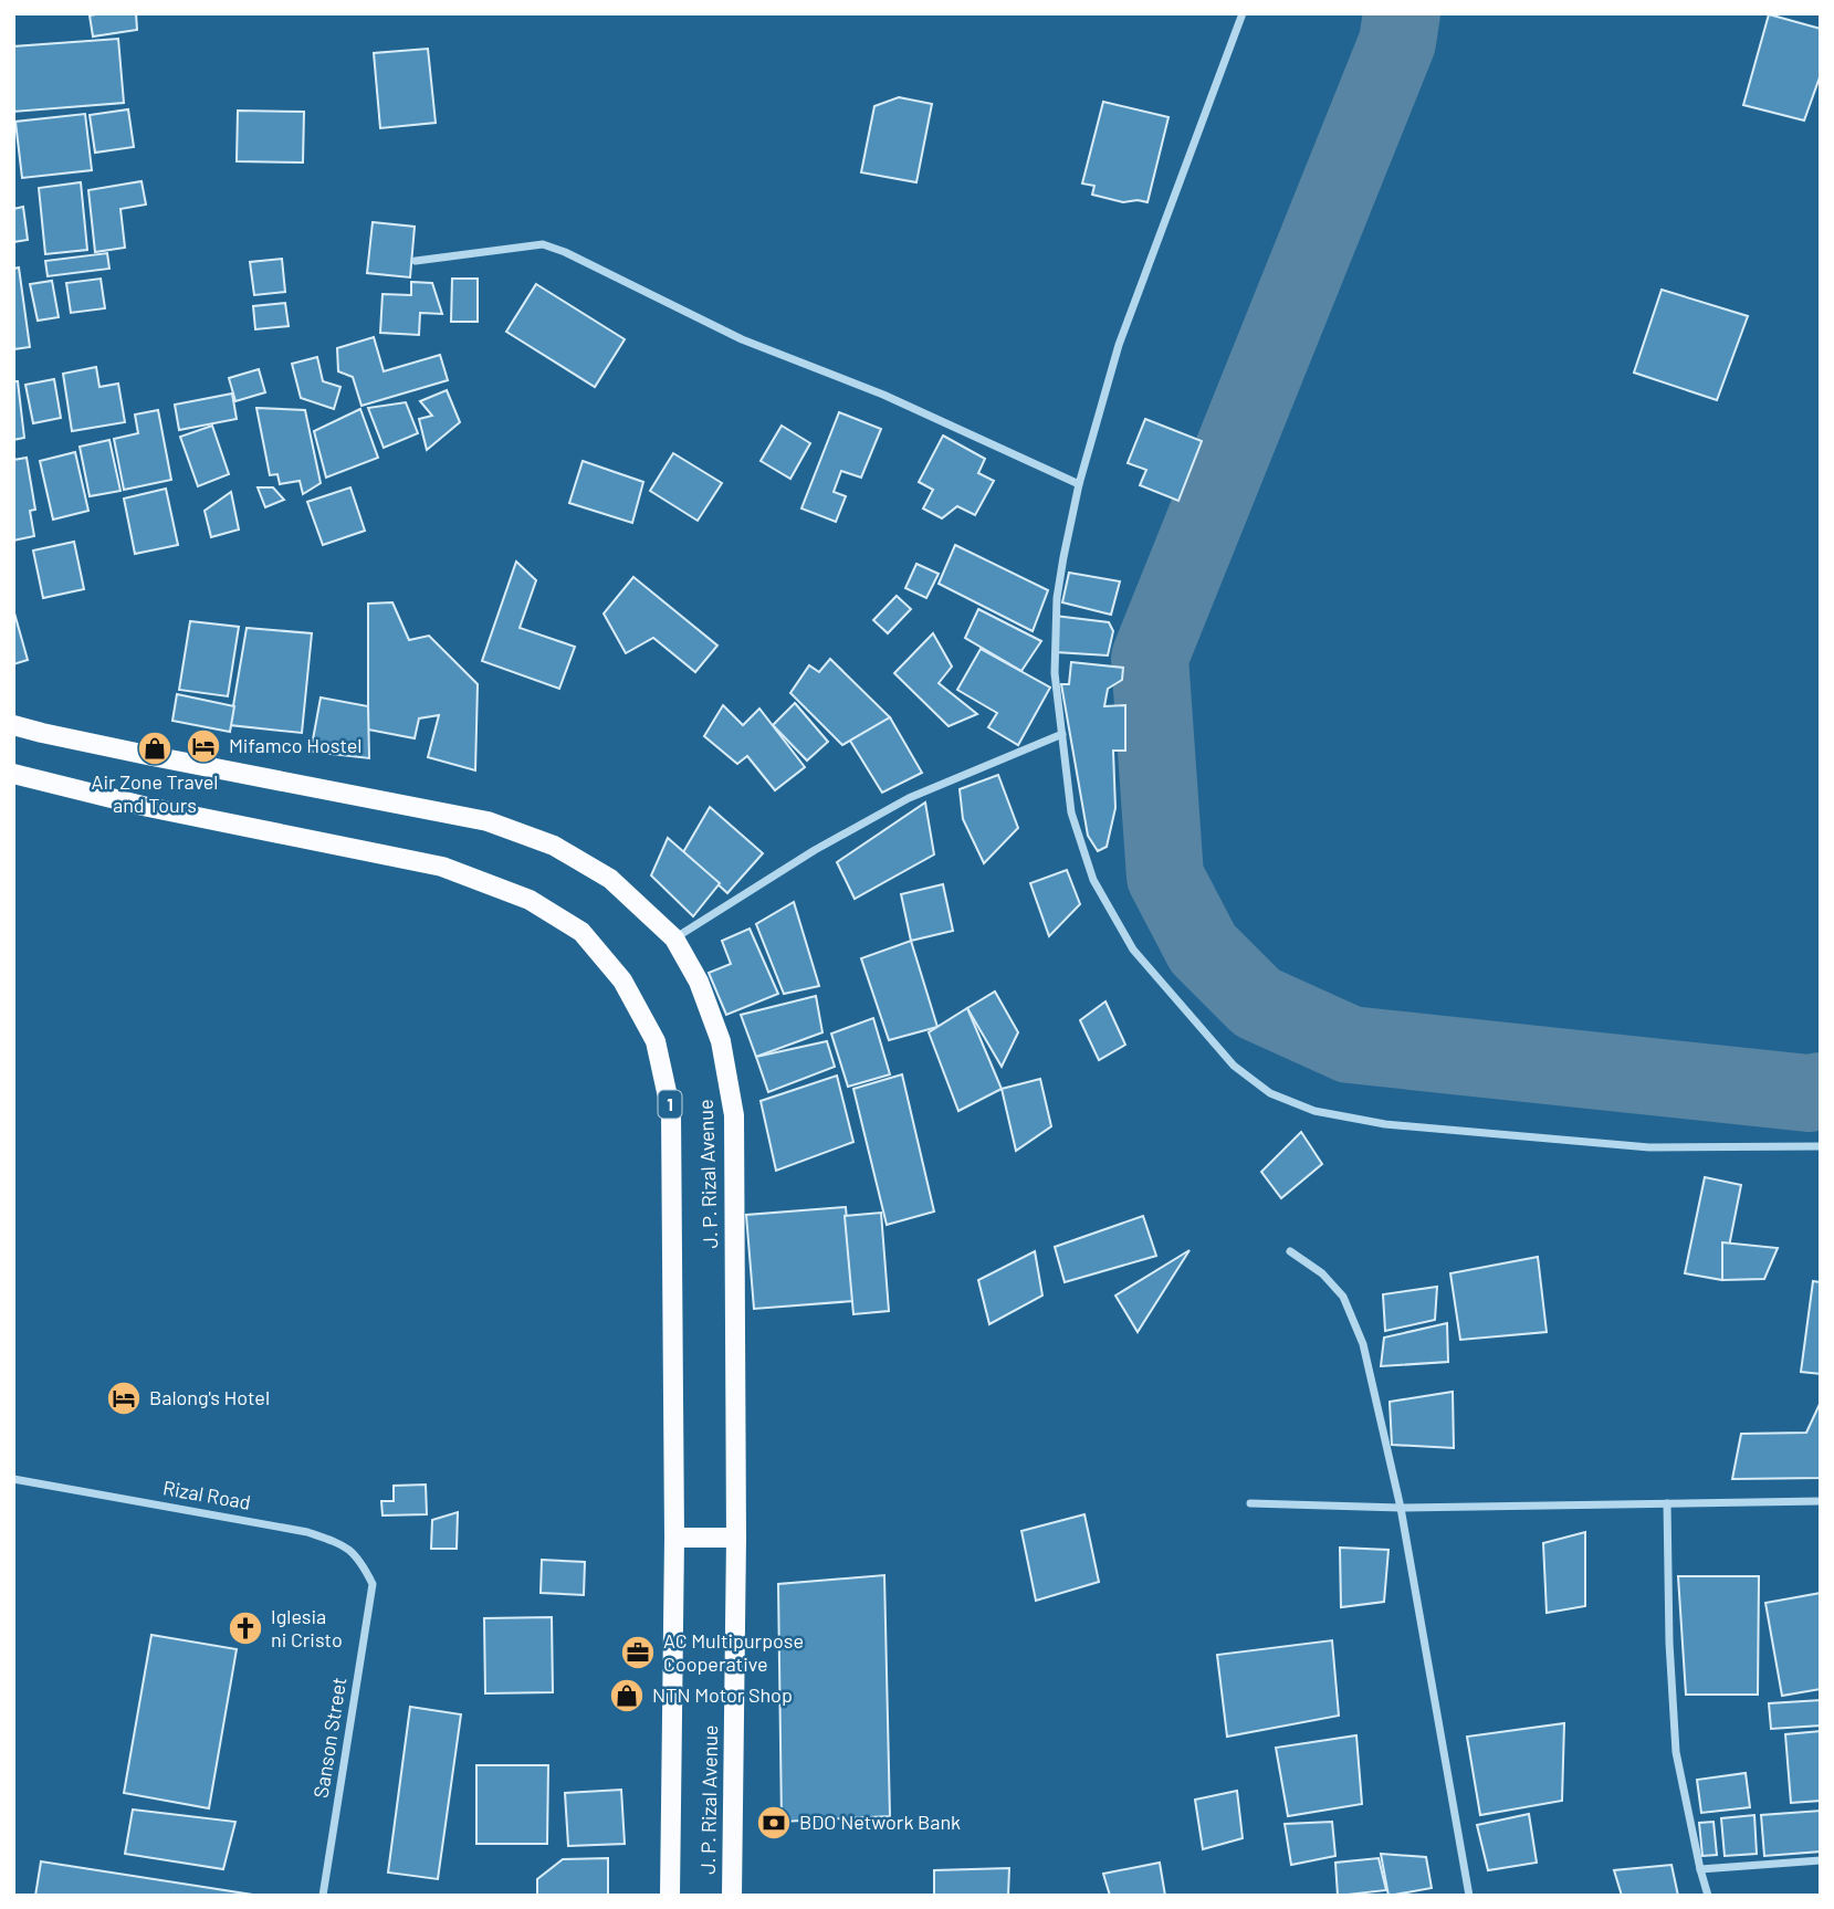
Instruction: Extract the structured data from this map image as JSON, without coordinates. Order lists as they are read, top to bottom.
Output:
{
  "streets": {
    "main road": ["1", "J. P. Rizal Avenue"],
    "street": ["Rizal Road", "Sanson Street"]
  },
  "crossings": [
    ["Rizal Road", "Sanson Street"]
  ],
  "places": {
    "hotel": ["Mifamco Hostel", "Balong's Hotel"],
    "shop": ["Air Zone Travel and Tours", "NTN Motor Shop"],
    "church": ["Iglesia ni Cristo"],
    "office": ["AC Multipurpose Cooperative"],
    "bank": ["BDO Network Bank"]
  }
}
